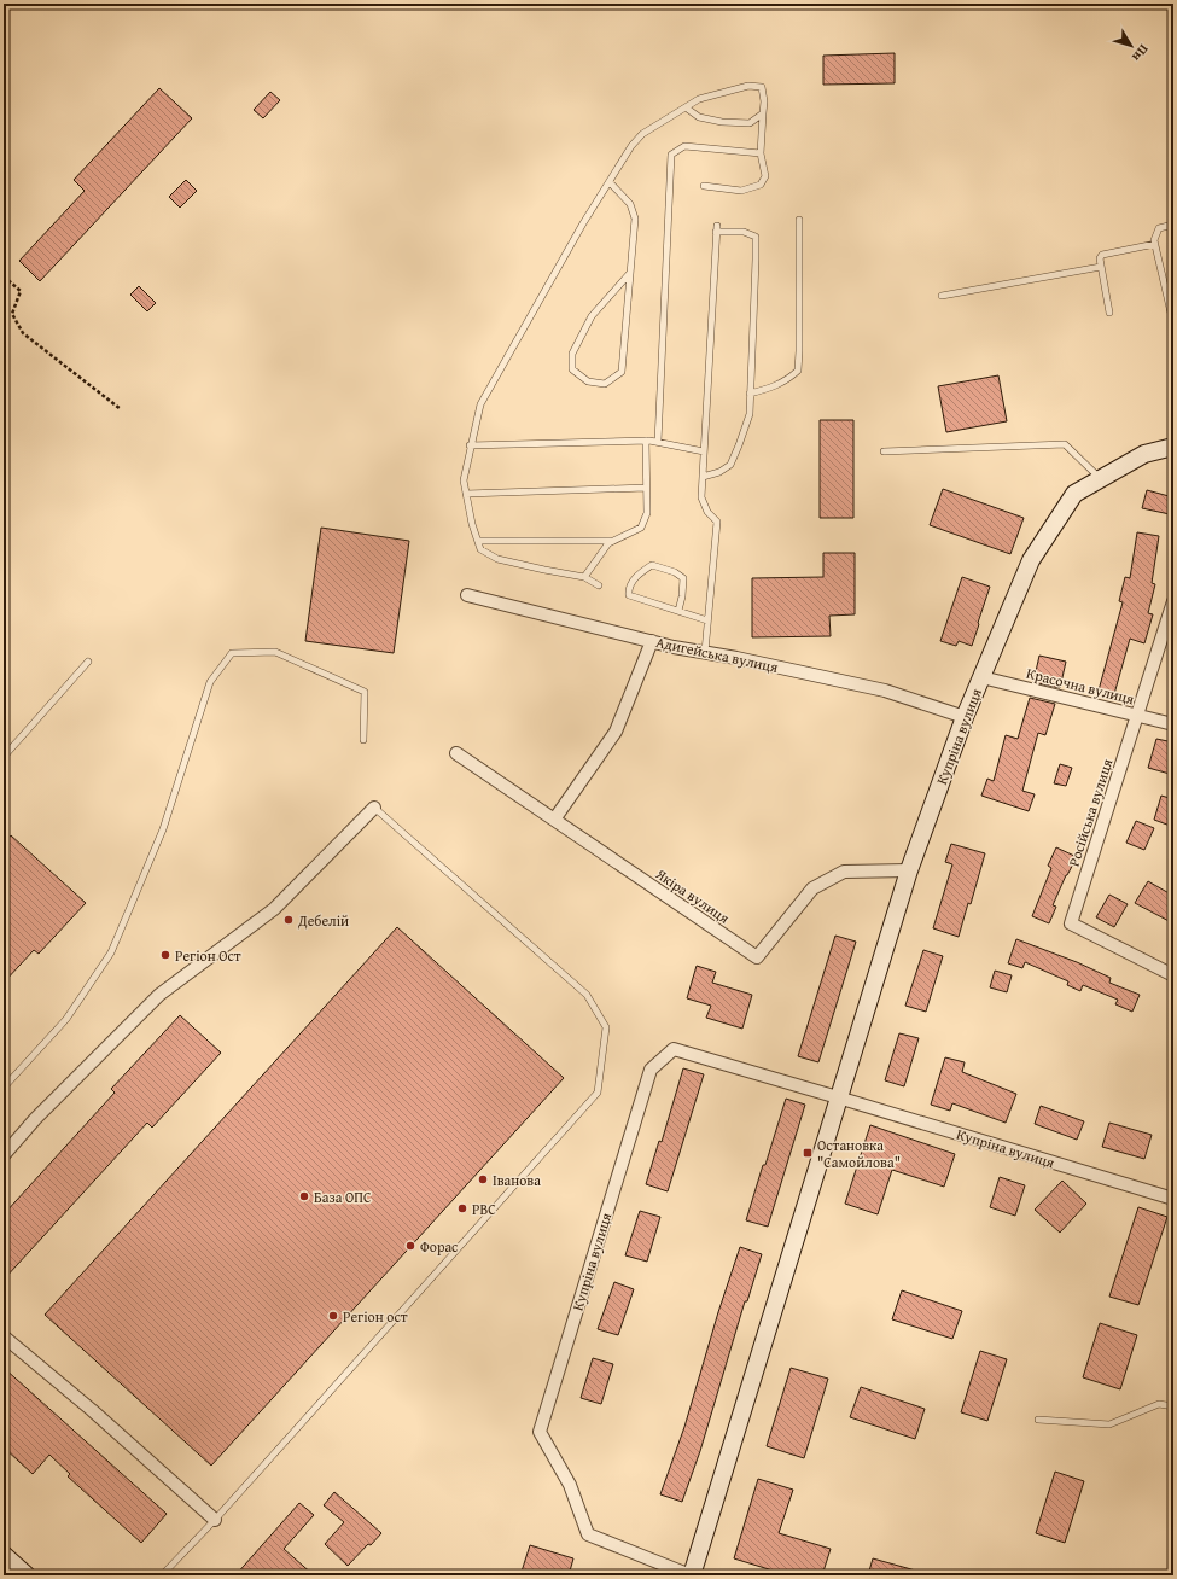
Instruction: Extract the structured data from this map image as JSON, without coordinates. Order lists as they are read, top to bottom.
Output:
{
  "streets": {
    "main road": ["Купріна вулиця"],
    "street": [
      "Адигейська вулиця",
      "Красочна вулиця",
      "Російська вулиця",
      "Якіра вулиця"
    ]
  },
  "crossings": [
    ["Адигейська вулиця", "Купріна вулиця"],
    ["Красочна вулиця", "Купріна вулиця"],
    ["Красочна вулиця", "Російська вулиця"],
    ["Купріна вулиця", "Якіра вулиця"]
  ],
  "places": {
    "other": [
      "Дебелій",
      "Регіон Ост",
      "Іванова",
      "База ОПС",
      "РВС",
      "Форас",
      "Регіон ост"
    ],
    "transit": ["Остановка \"Самойлова\""]
  },
  "north": "bottom right"
}
